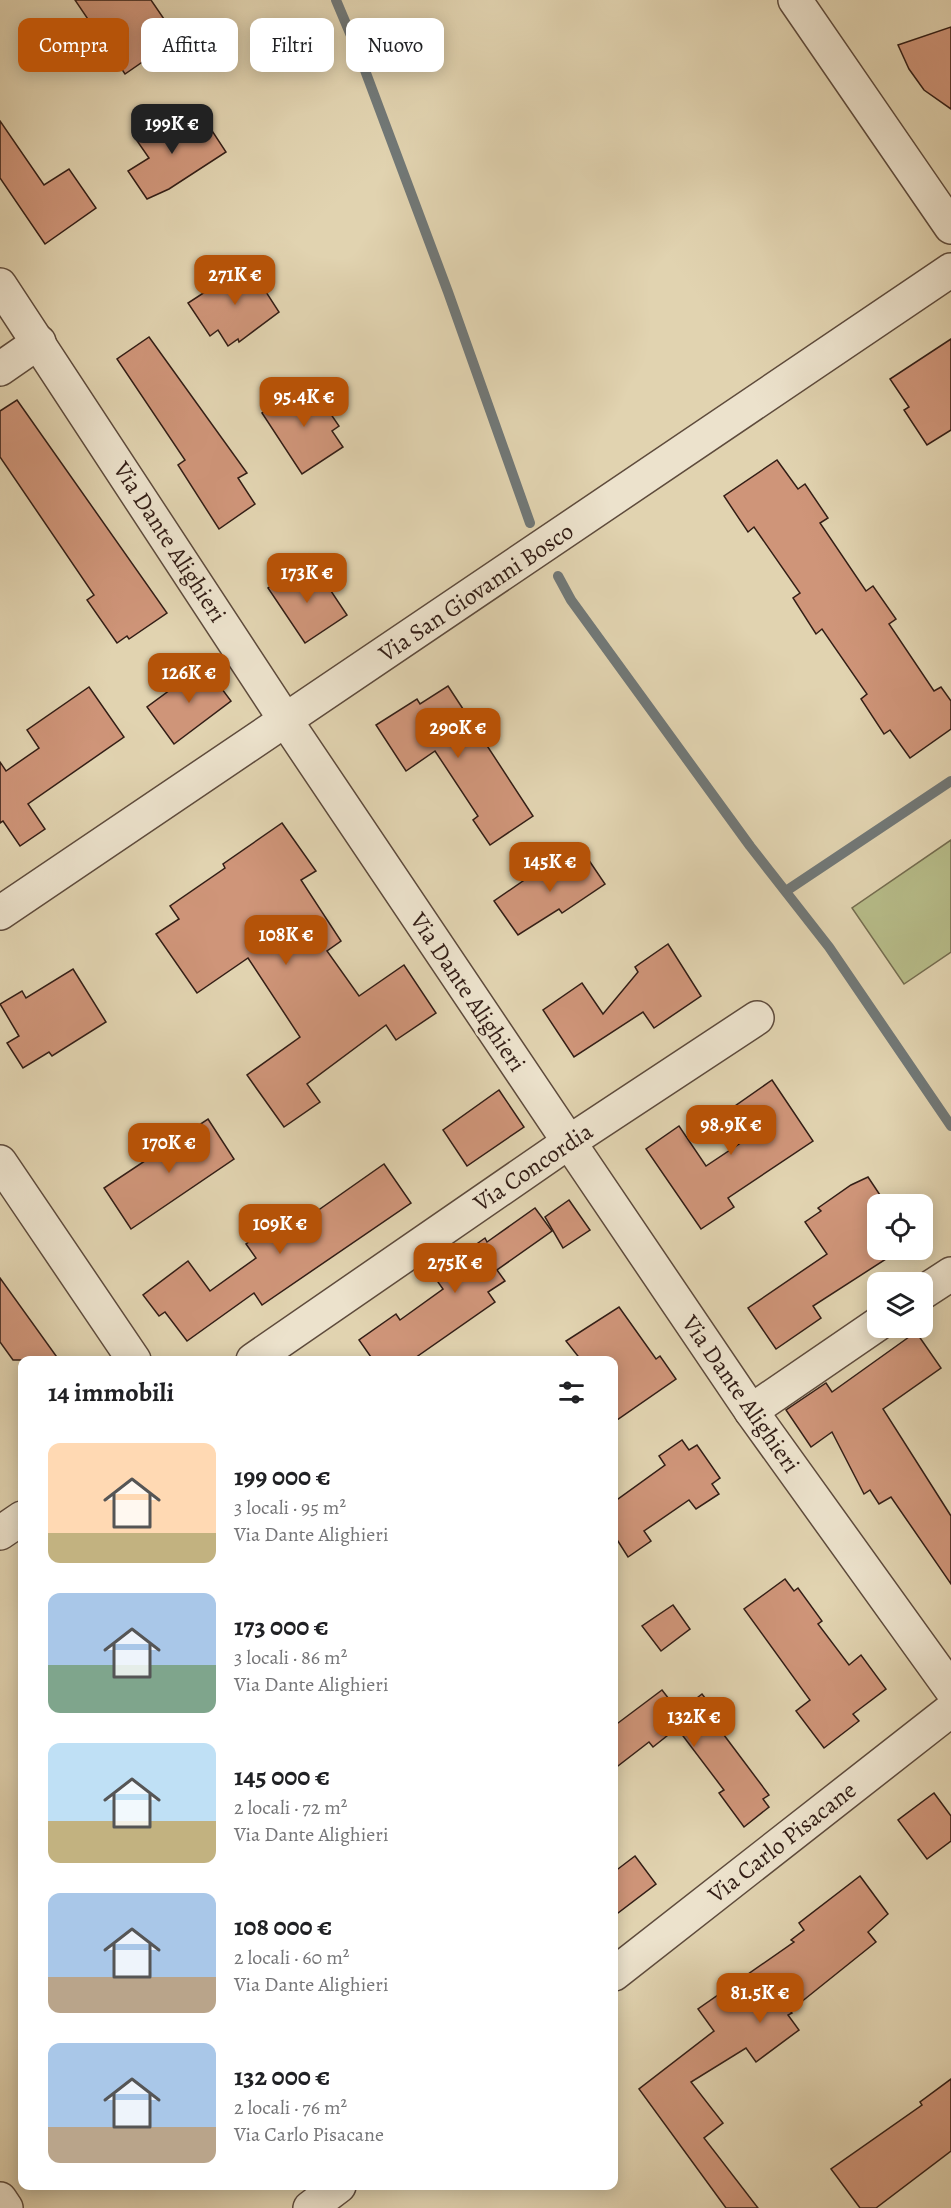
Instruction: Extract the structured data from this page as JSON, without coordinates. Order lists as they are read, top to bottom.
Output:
{
  "streets": {
    "street": [
      "Via Dante Alighieri",
      "Via San Giovanni Bosco",
      "Via Concordia",
      "Via Carlo Pisacane"
    ]
  },
  "crossings": [
    ["Via Dante Alighieri", "Via San Giovanni Bosco"],
    ["Via Dante Alighieri", "Via Concordia"]
  ],
  "page": {
    "chip": [
      "Compra",
      "Affitta",
      "Filtri",
      "Nuovo"
    ],
    "price": [
      "199K €",
      "271K €",
      "95.4K €",
      "173K €",
      "126K €",
      "290K €",
      "145K €",
      "108K €",
      "98.9K €",
      "170K €",
      "109K €",
      "275K €",
      "132K €",
      "81.5K €"
    ],
    "heading": "14 immobili",
    "list": [
      {
        "name": "199 000 €",
        "note": "3 locali · 95 m² · Via Dante Alighieri"
      },
      {
        "name": "173 000 €",
        "note": "3 locali · 86 m² · Via Dante Alighieri"
      },
      {
        "name": "145 000 €",
        "note": "2 locali · 72 m² · Via Dante Alighieri"
      },
      {
        "name": "108 000 €",
        "note": "2 locali · 60 m² · Via Dante Alighieri"
      },
      {
        "name": "132 000 €",
        "note": "2 locali · 76 m² · Via Carlo Pisacane"
      }
    ]
  }
}
